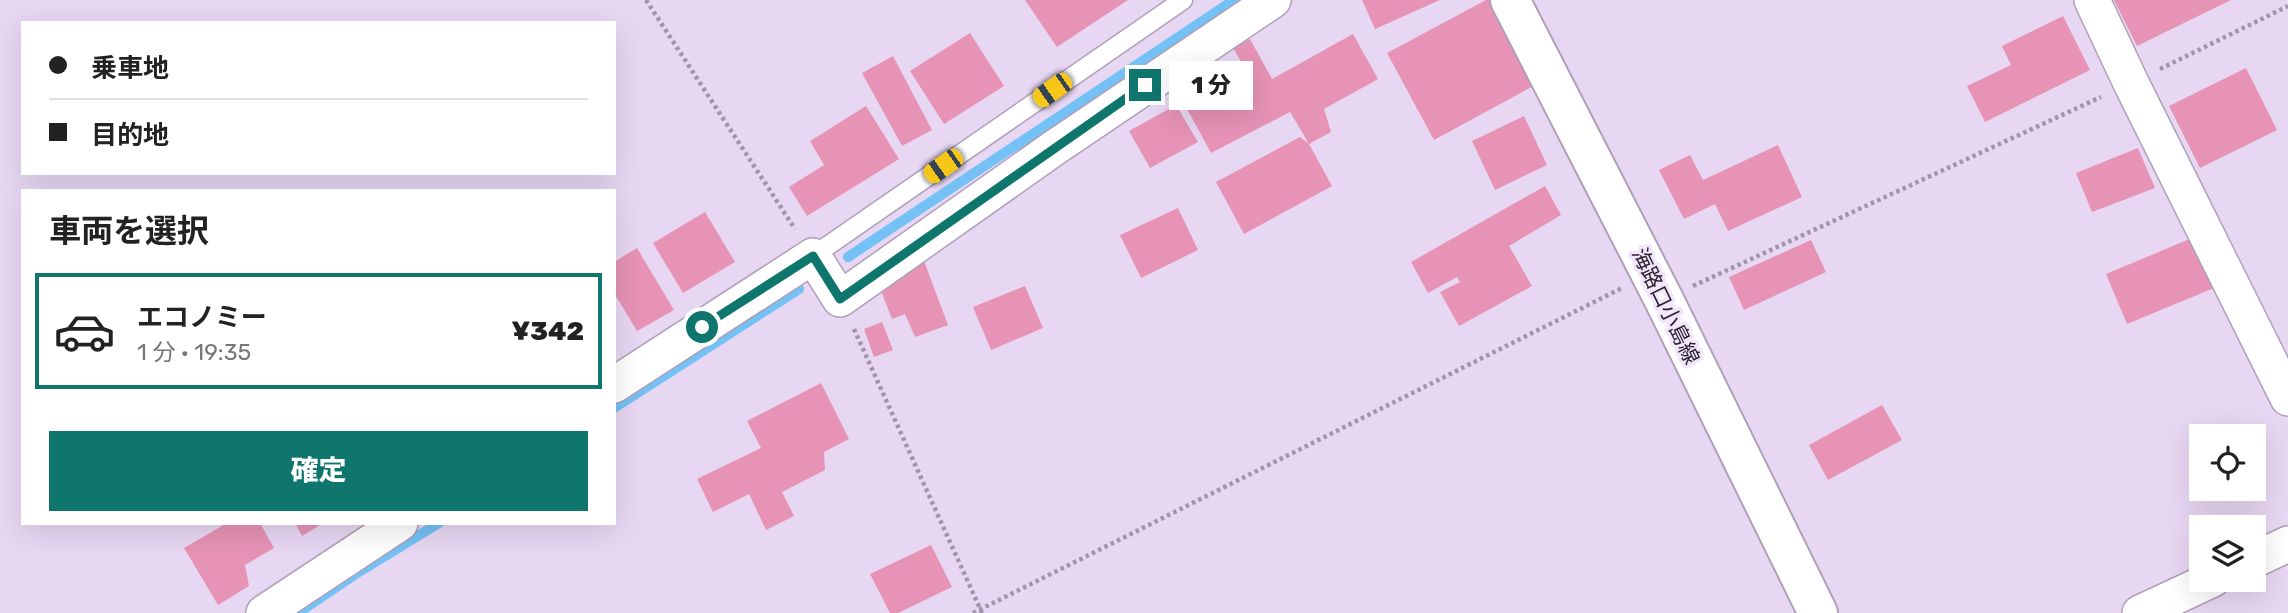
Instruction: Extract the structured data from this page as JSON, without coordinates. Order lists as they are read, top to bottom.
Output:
{
  "streets": {
    "main road": ["海路口小島線"]
  },
  "page": {
    "banner": ["乗車地", "目的地"],
    "bubble": "1 分",
    "heading": "車両を選択",
    "list": [
      {
        "name": "エコノミー",
        "note": "1 分 · 19:35",
        "value": "¥342"
      }
    ],
    "buttons": "確定"
  }
}
